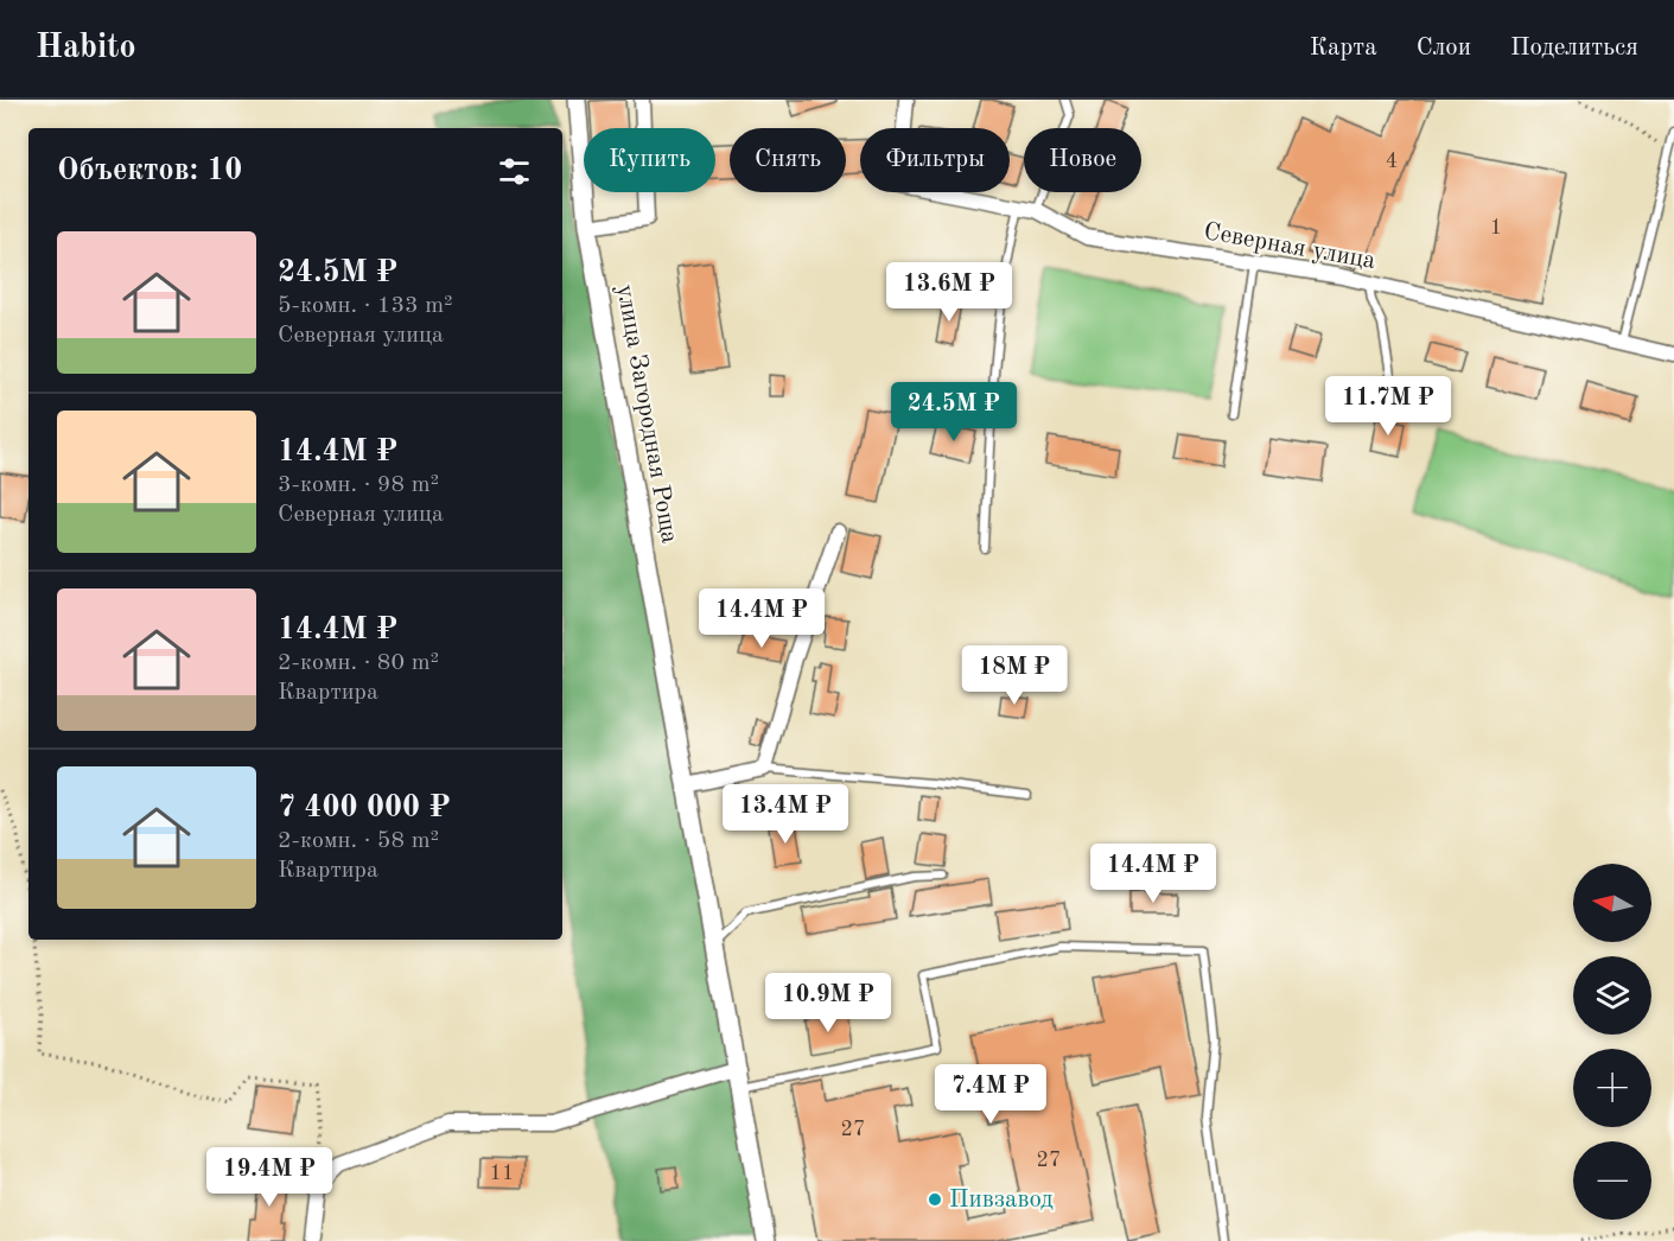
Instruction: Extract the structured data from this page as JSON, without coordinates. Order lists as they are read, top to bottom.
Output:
{
  "streets": {
    "street": ["Северная улица", "улица Загородная Роща"]
  },
  "places": ["Пивзавод"],
  "house_numbers": [
    "4",
    "1",
    "27",
    "27",
    "11"
  ],
  "north": "left",
  "page": {
    "header": "Habito",
    "nav": ["Карта", "Слои", "Поделиться"],
    "chip": [
      "Купить",
      "Снять",
      "Фильтры",
      "Новое"
    ],
    "heading": "Объектов: 10",
    "list": [
      {
        "name": "24.5M ₽",
        "note": "5-комн. · 133 m² · Северная улица"
      },
      {
        "name": "14.4M ₽",
        "note": "3-комн. · 98 m² · Северная улица"
      },
      {
        "name": "14.4M ₽",
        "note": "2-комн. · 80 m² · Квартира"
      },
      {
        "name": "7 400 000 ₽",
        "note": "2-комн. · 58 m² · Квартира"
      }
    ],
    "price": [
      "13.6M ₽",
      "11.7M ₽",
      "24.5M ₽",
      "14.4M ₽",
      "18M ₽",
      "13.4M ₽",
      "14.4M ₽",
      "10.9M ₽",
      "7.4M ₽",
      "19.4M ₽"
    ],
    "map_buttons": ["+", "−"]
  }
}
